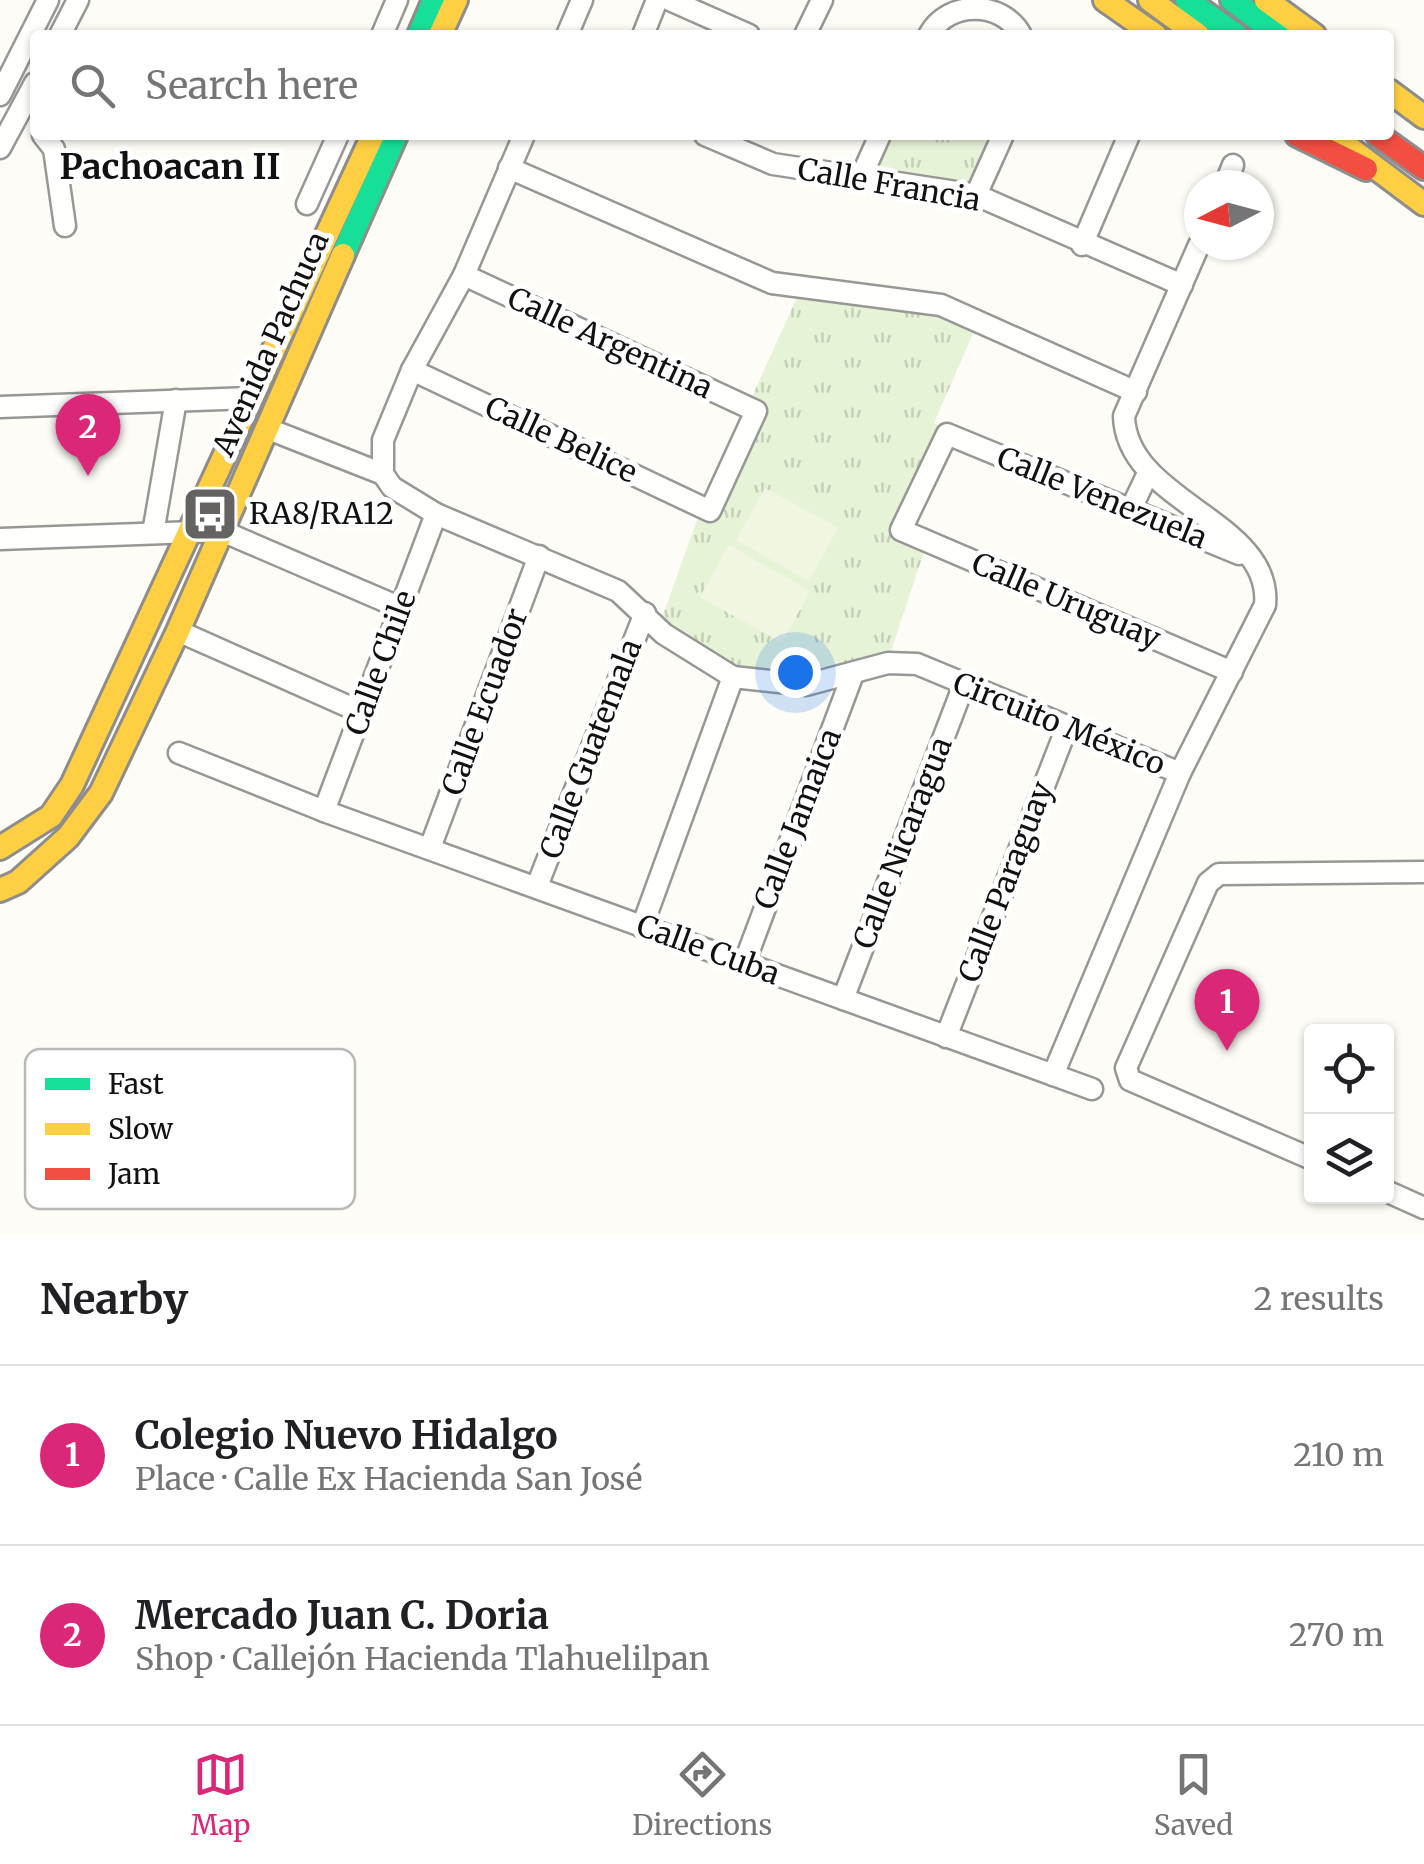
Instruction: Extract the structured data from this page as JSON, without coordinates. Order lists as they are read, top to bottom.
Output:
{
  "streets": {
    "main road": ["Avenida Pachuca"],
    "street": [
      "Calle Francia",
      "Calle Argentina",
      "Calle Belice",
      "Calle Venezuela",
      "Calle Uruguay",
      "Calle Chile",
      "Calle Ecuador",
      "Circuito México",
      "Calle Guatemala",
      "Calle Jamaica",
      "Calle Nicaragua",
      "Calle Paraguay",
      "Calle Cuba"
    ]
  },
  "crossings": [
    ["Calle Argentina", "Calle Belice"],
    ["Calle Venezuela", "Calle Uruguay"],
    ["Calle Venezuela", "Circuito México"],
    ["Calle Uruguay", "Circuito México"],
    ["Calle Chile", "Circuito México"],
    ["Calle Chile", "Calle Cuba"],
    ["Calle Ecuador", "Circuito México"],
    ["Calle Ecuador", "Calle Cuba"],
    ["Circuito México", "Calle Guatemala"],
    ["Circuito México", "Calle Jamaica"],
    ["Circuito México", "Calle Nicaragua"],
    ["Circuito México", "Calle Paraguay"],
    ["Calle Guatemala", "Calle Cuba"],
    ["Calle Jamaica", "Calle Cuba"],
    ["Calle Nicaragua", "Calle Cuba"],
    ["Calle Paraguay", "Calle Cuba"]
  ],
  "districts": ["Pachoacan II"],
  "places": {
    "bus stop": ["RA8/RA12"]
  },
  "legend": ["Fast", "Slow", "Jam"],
  "north": "left",
  "page": {
    "search": "Search here",
    "pins": ["2", "1"],
    "heading": ["Nearby", "2 results"],
    "list": [
      {
        "mark": "1",
        "name": "Colegio Nuevo Hidalgo",
        "note": "Place · Calle Ex Hacienda San José",
        "value": "210 m"
      },
      {
        "mark": "2",
        "name": "Mercado Juan C. Doria",
        "note": "Shop · Callejón Hacienda Tlahuelilpan",
        "value": "270 m"
      }
    ],
    "nav": ["Map", "Directions", "Saved"]
  }
}
